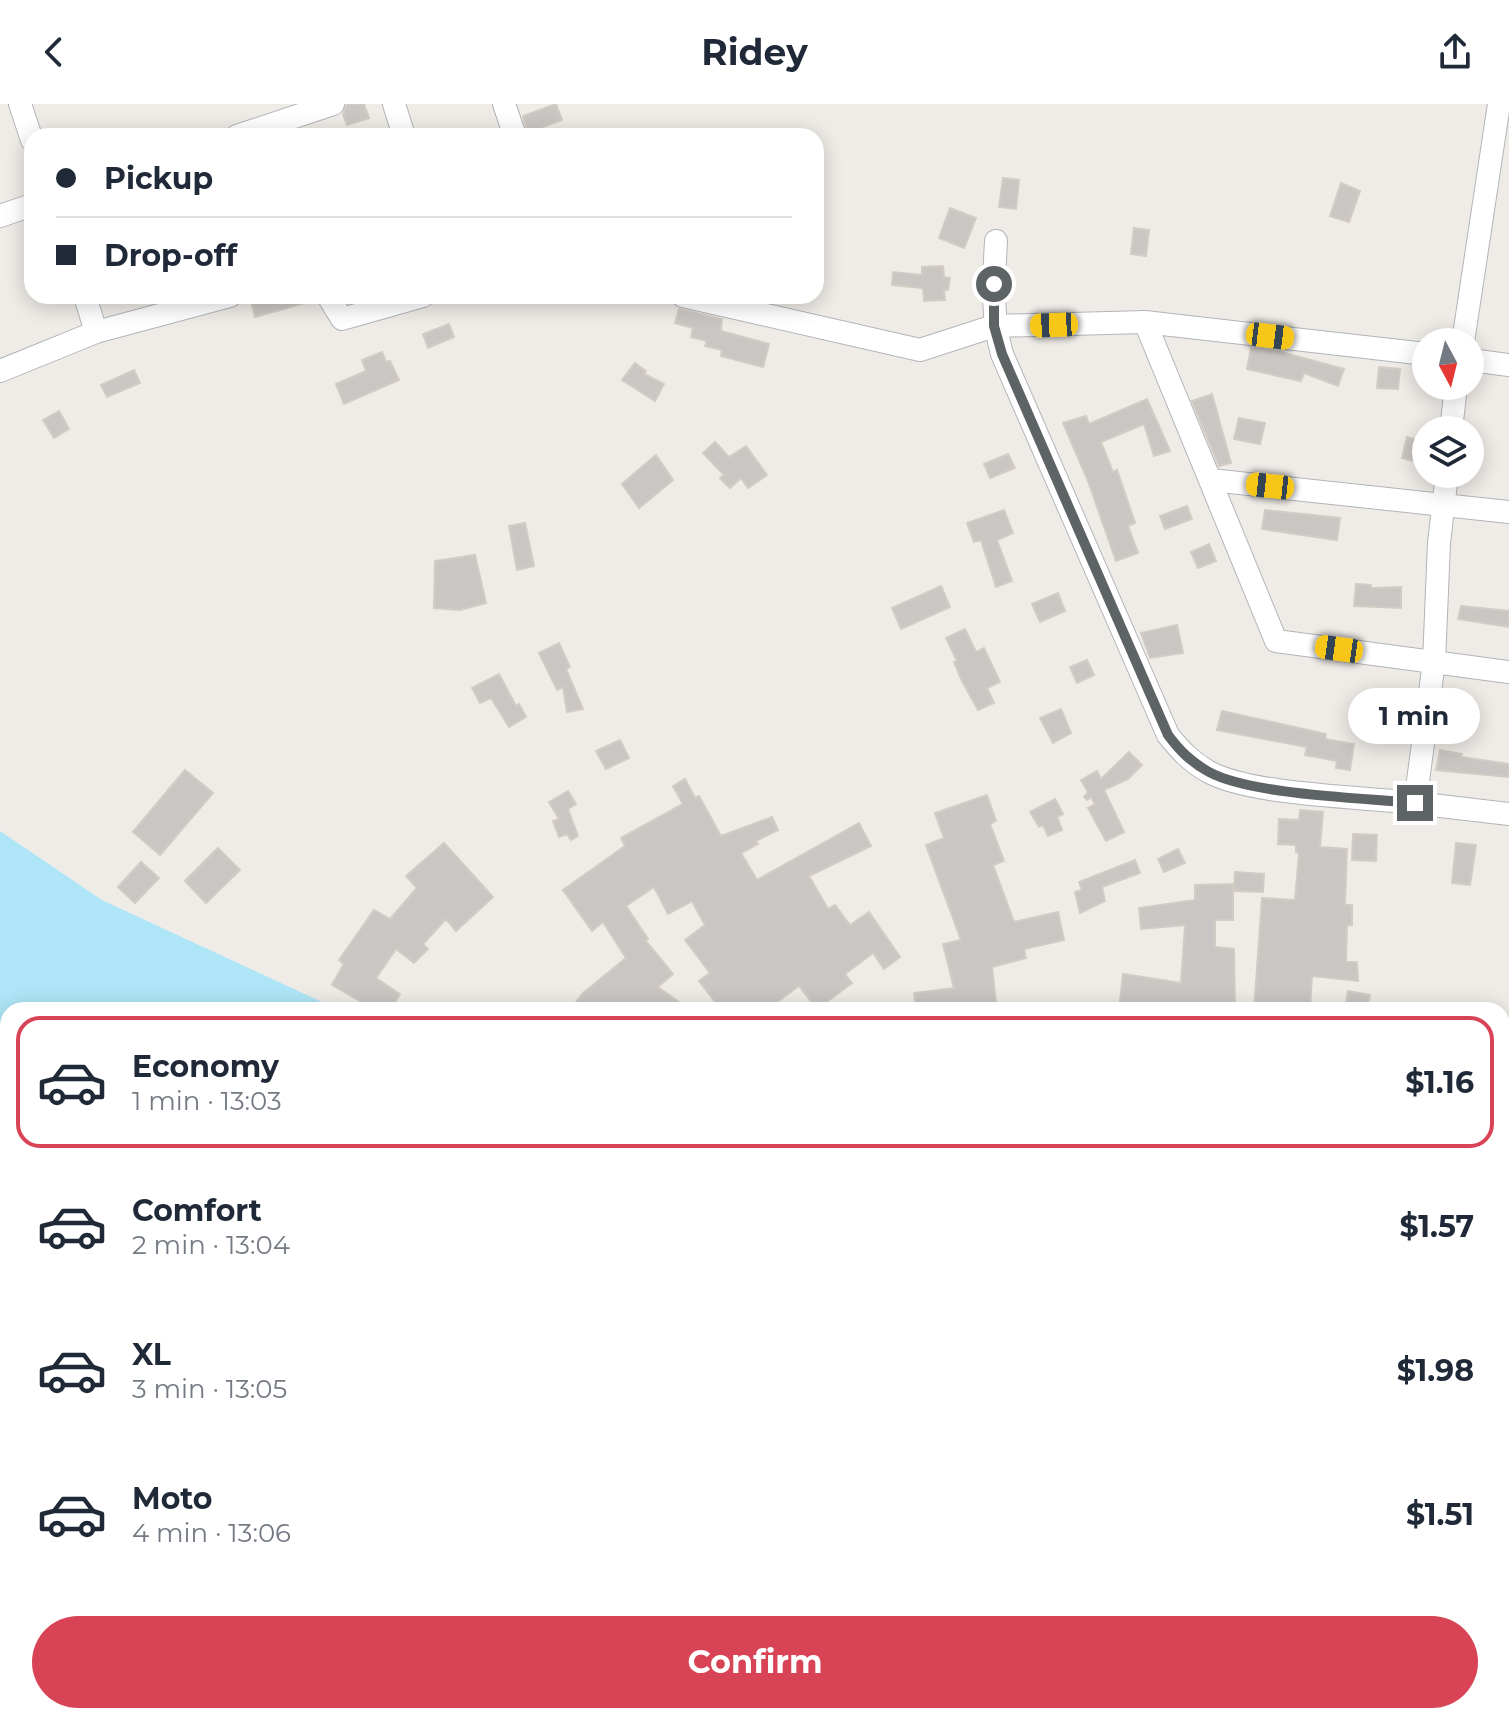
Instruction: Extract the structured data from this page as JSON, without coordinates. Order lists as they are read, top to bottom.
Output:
{
  "north": "bottom",
  "page": {
    "header": "Ridey",
    "banner": ["Pickup", "Drop-off"],
    "bubble": "1 min",
    "list": [
      {
        "name": "Economy",
        "note": "1 min · 13:03",
        "value": "$1.16"
      },
      {
        "name": "Comfort",
        "note": "2 min · 13:04",
        "value": "$1.57"
      },
      {
        "name": "XL",
        "note": "3 min · 13:05",
        "value": "$1.98"
      },
      {
        "name": "Moto",
        "note": "4 min · 13:06",
        "value": "$1.51"
      }
    ],
    "buttons": "Confirm"
  }
}
